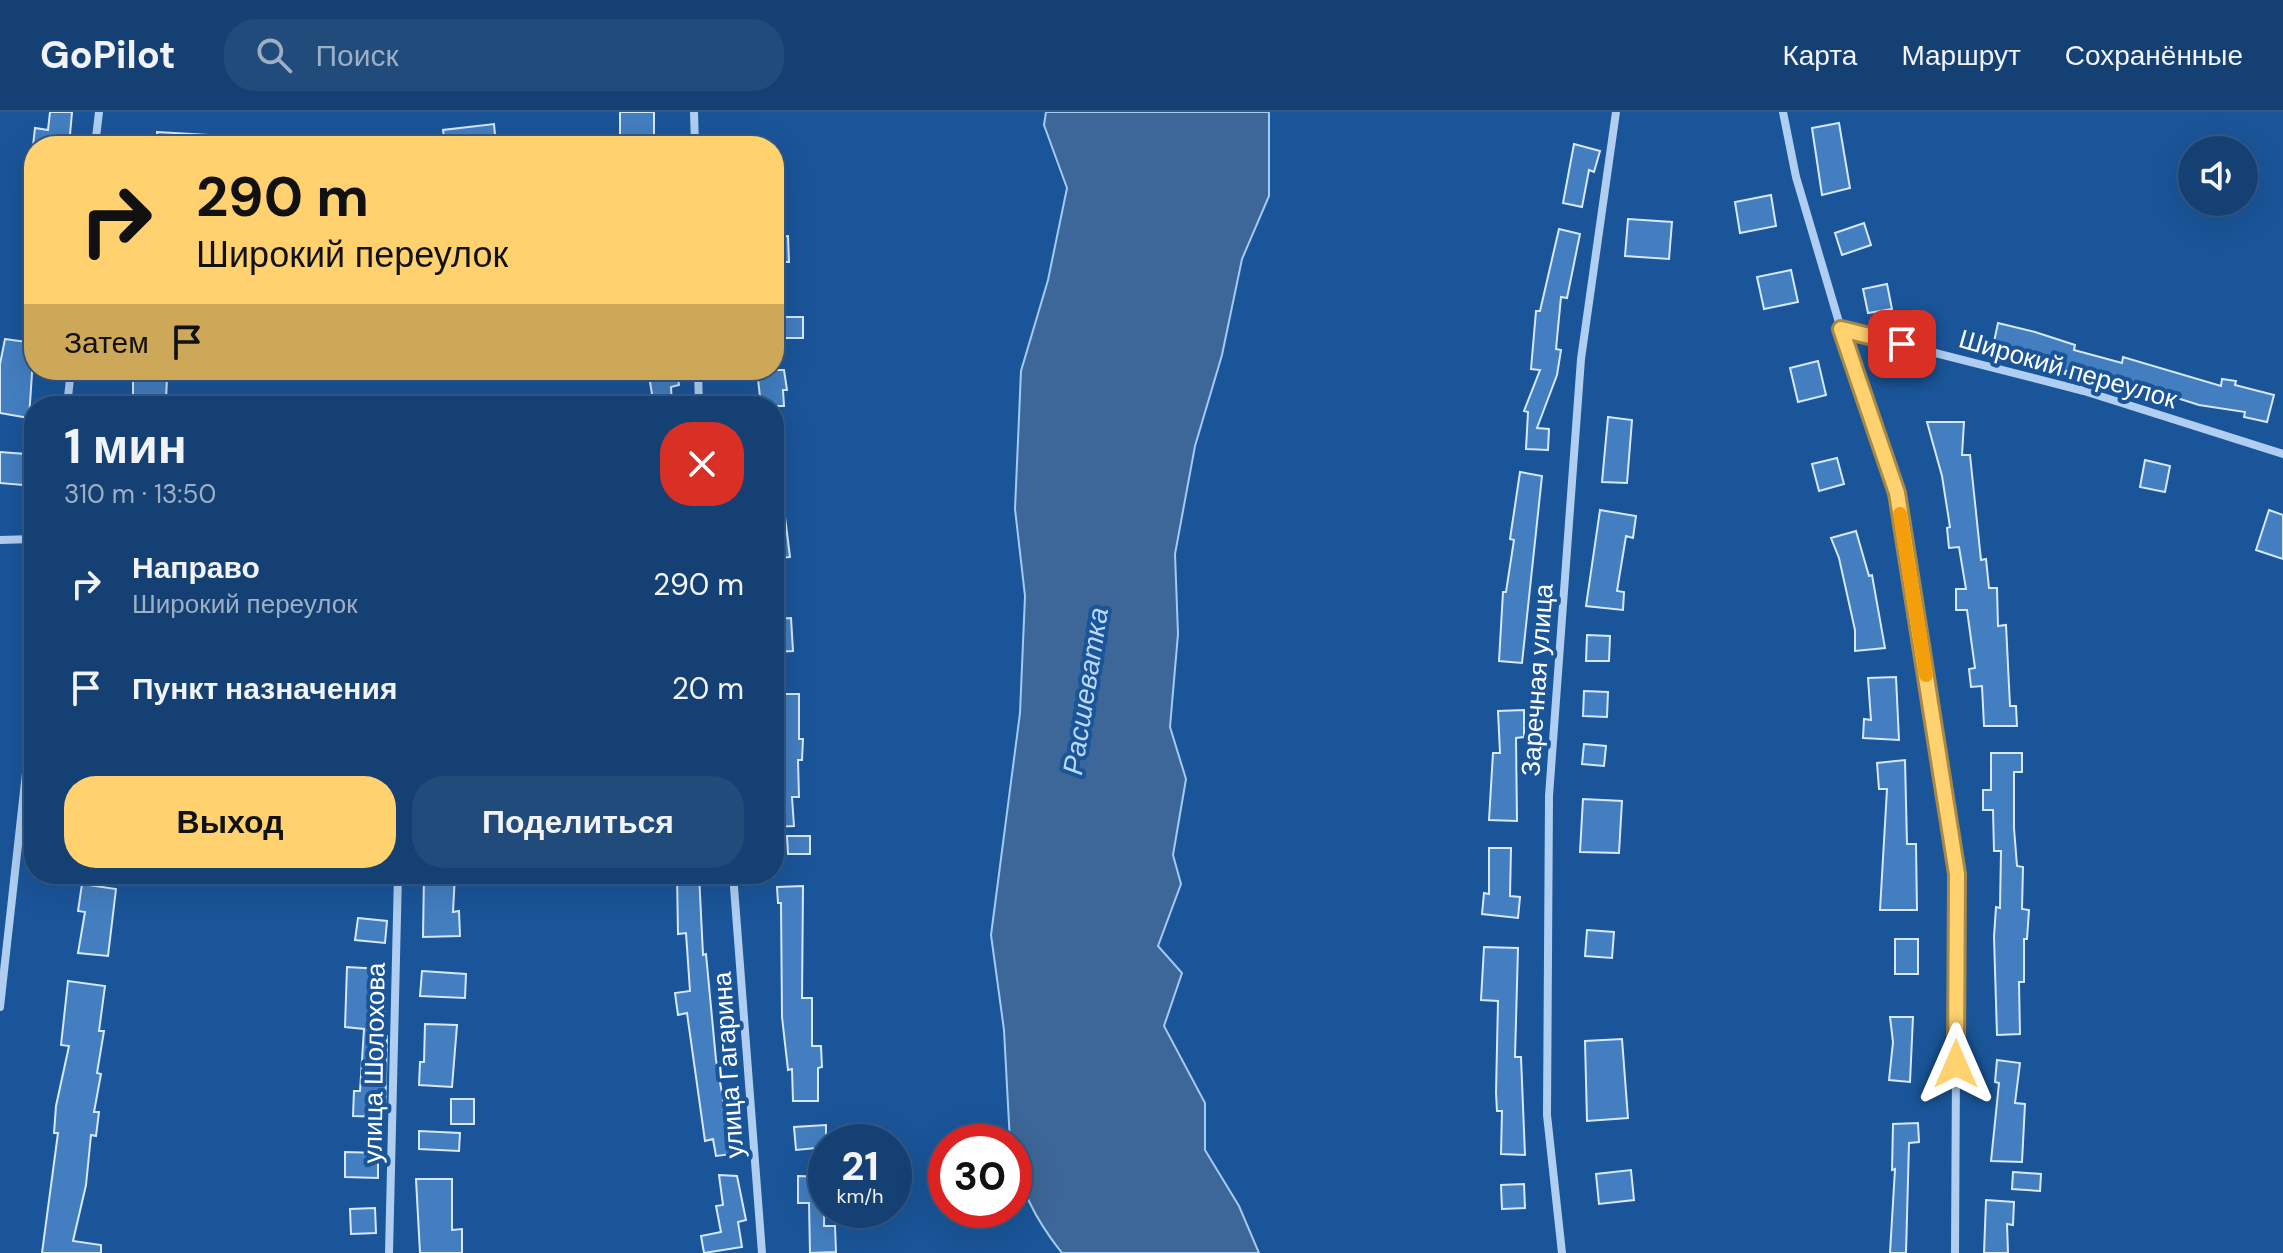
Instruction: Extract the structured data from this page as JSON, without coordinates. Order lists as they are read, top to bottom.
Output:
{
  "streets": {
    "street": [
      "Широкий переулок",
      "Заречная улица",
      "улица Шолохова",
      "улица Гагарина"
    ]
  },
  "water": ["Расшеватка"],
  "page": {
    "header": "GoPilot",
    "search": "Поиск",
    "nav": ["Карта", "Маршрут", "Сохранённые"],
    "turn": ["290 m", "Широкий переулок"],
    "then": "Затем",
    "heading": ["1 мин", "310 m · 13:50"],
    "list": [
      {
        "name": "Направо",
        "note": "Широкий переулок",
        "value": "290 m"
      },
      {
        "name": "Пункт назначения",
        "value": "20 m"
      }
    ],
    "buttons": ["Выход", "Поделиться"],
    "speed": "21 km/h",
    "limit": "30"
  }
}
